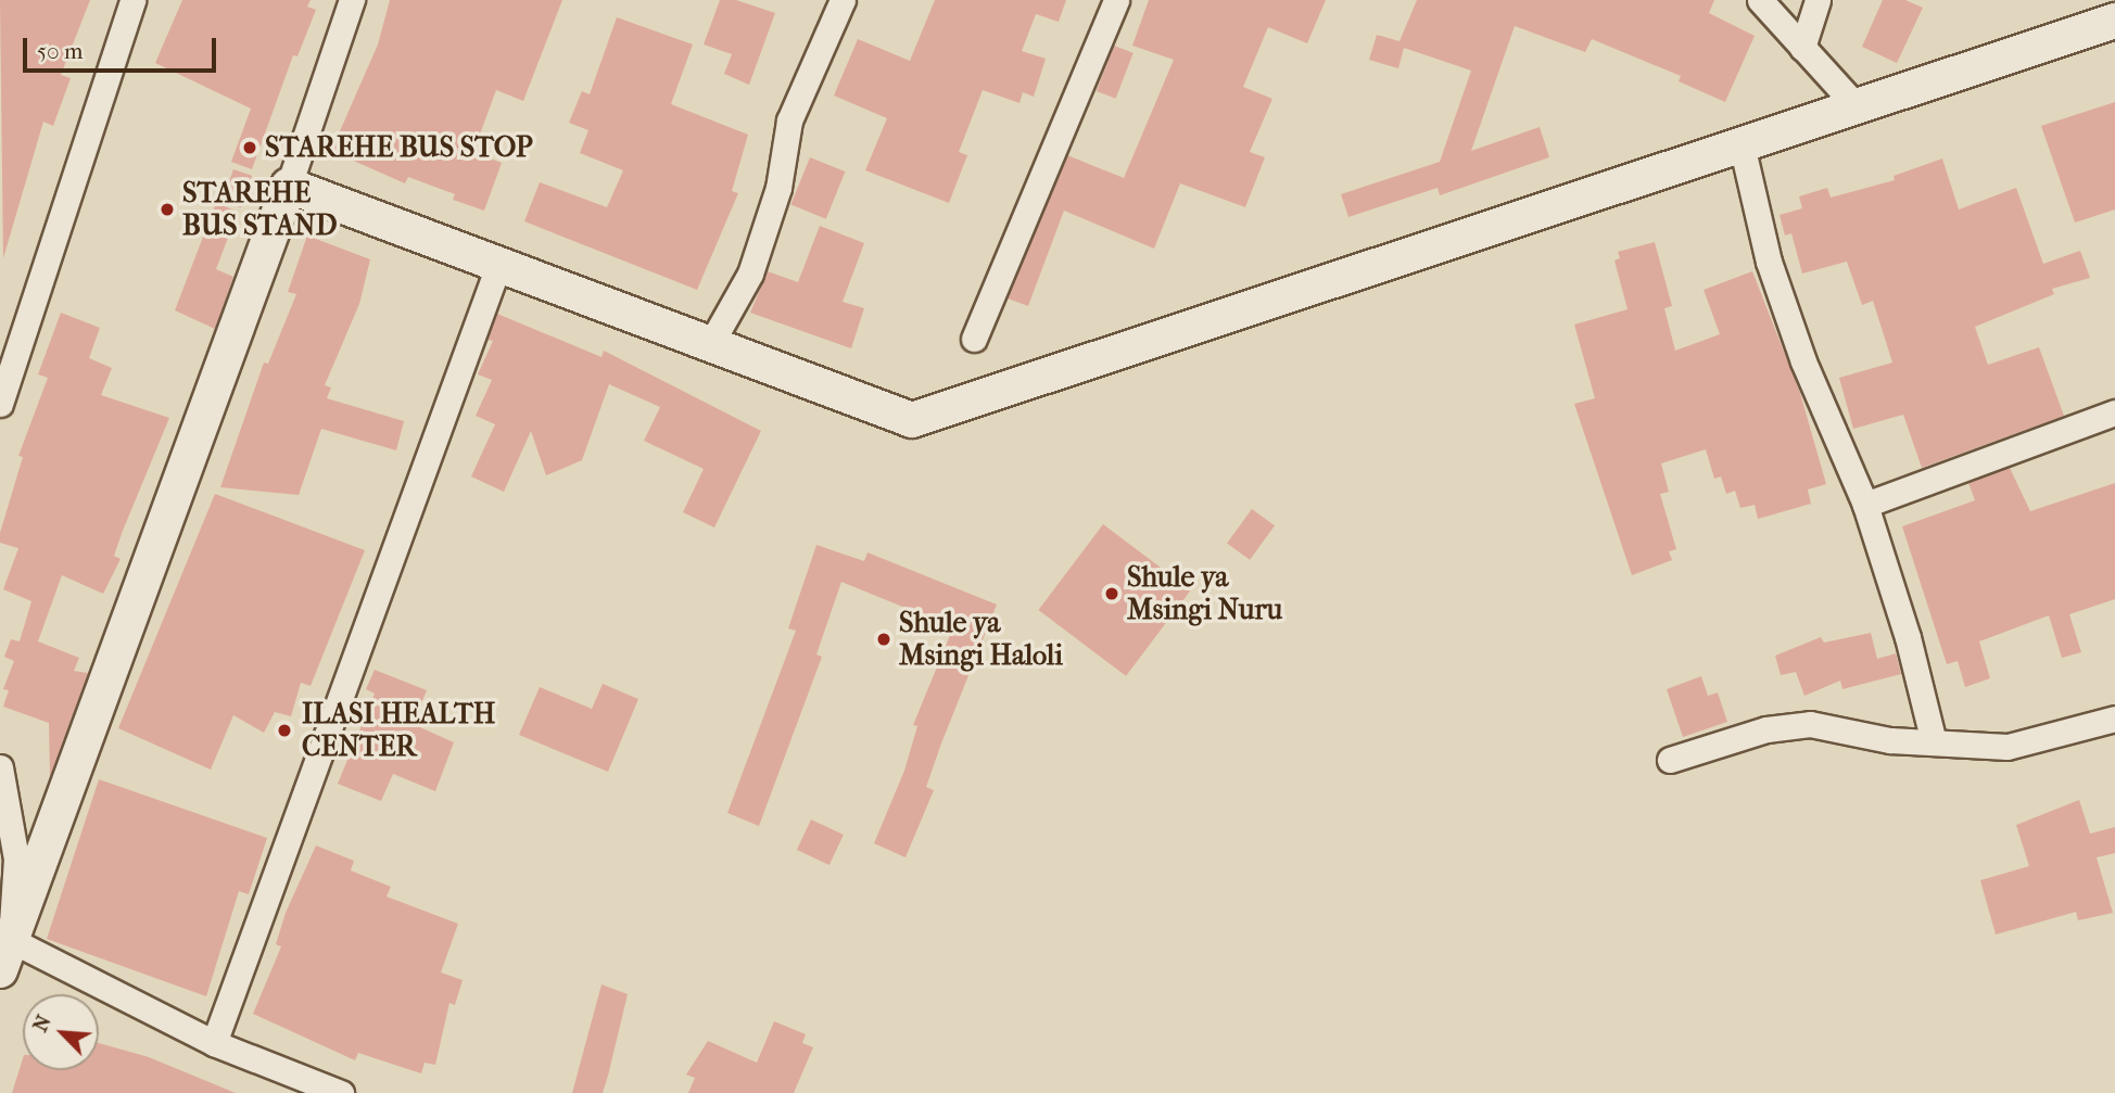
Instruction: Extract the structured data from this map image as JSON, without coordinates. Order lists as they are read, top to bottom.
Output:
{
  "places": [
    "STAREHE BUS STOP",
    "STAREHE BUS STAND",
    "Shule ya Msingi Nuru",
    "Shule ya Msingi Haloli",
    "ILASI HEALTH CENTER"
  ],
  "scale_bar": "50 m",
  "north": "top left"
}
